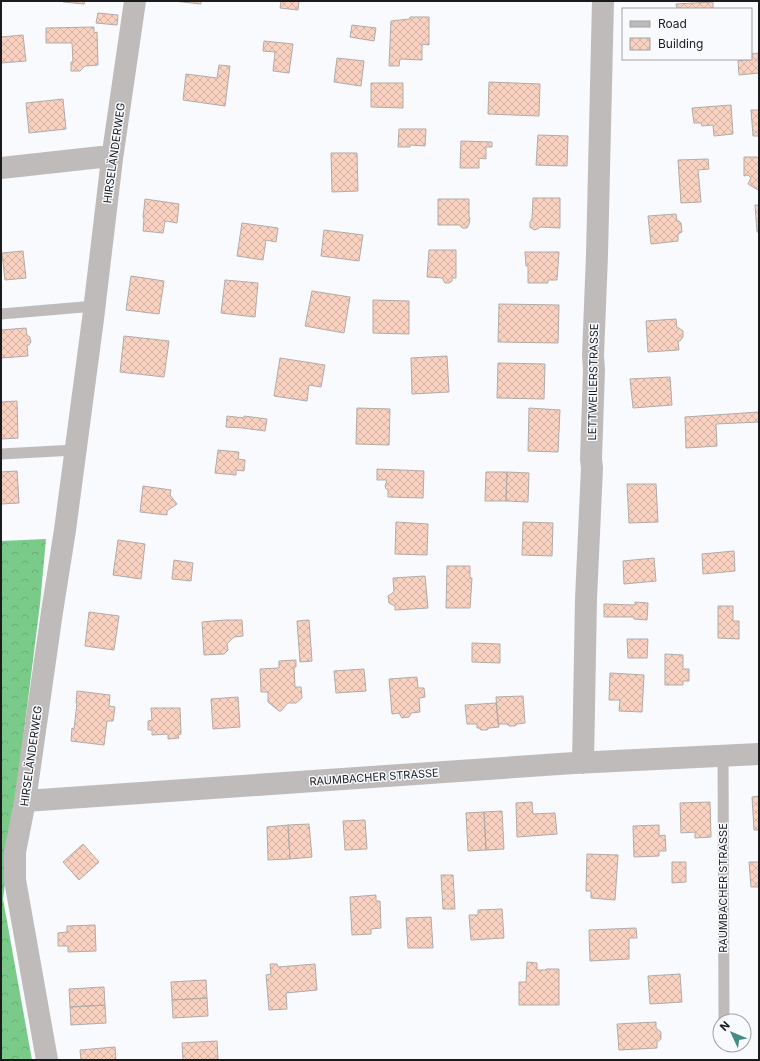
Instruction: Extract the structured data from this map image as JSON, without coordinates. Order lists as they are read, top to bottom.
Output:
{
  "streets": {
    "street": ["HIRSELÄNDERWEG", "LETTWEILERSTRASSE", "RAUMBACHER STRASSE"]
  },
  "crossings": [
    ["HIRSELÄNDERWEG", "RAUMBACHER STRASSE"],
    ["LETTWEILERSTRASSE", "RAUMBACHER STRASSE"]
  ],
  "legend": ["Road", "Building"],
  "north": "top left"
}
